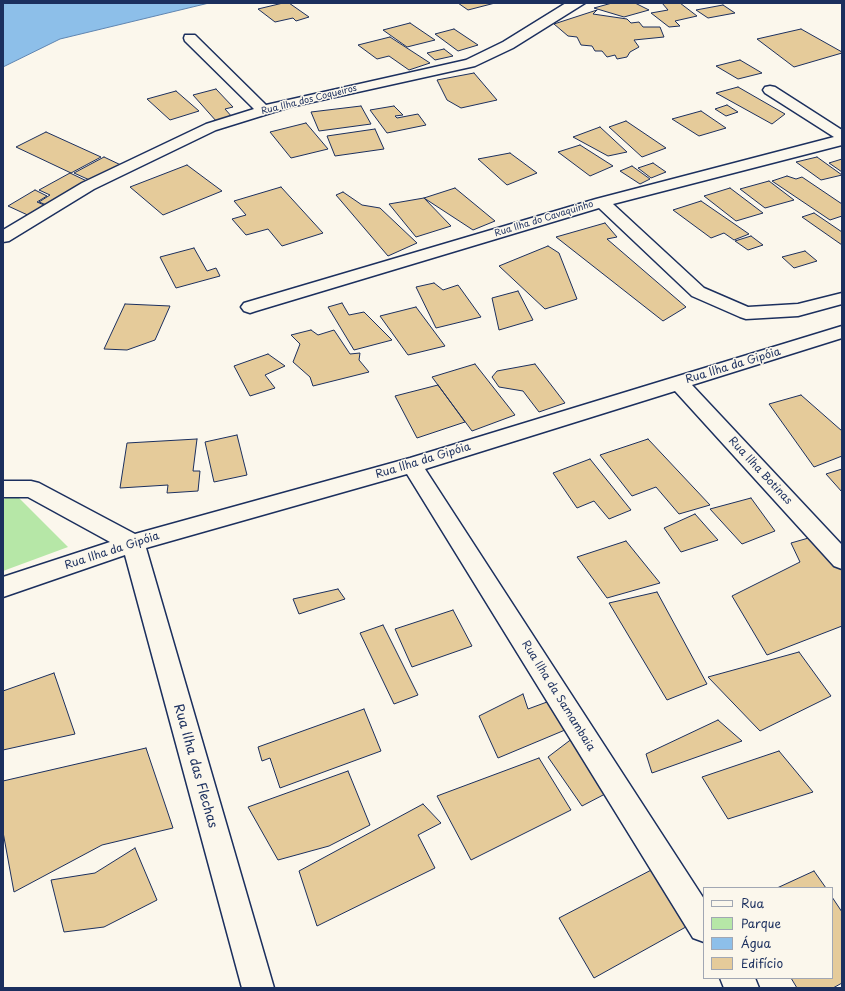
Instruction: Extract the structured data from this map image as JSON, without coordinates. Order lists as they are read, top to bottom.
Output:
{
  "streets": {
    "street": [
      "Rua Ilha dos Coqueiros",
      "Rua Ilha do Cavaquinho",
      "Rua Ilha da Gipóia",
      "Rua Ilha Botinas",
      "Rua Ilha da Samambaia",
      "Rua Ilha das Flechas"
    ]
  },
  "crossings": [
    ["Rua Ilha da Gipóia", "Rua Ilha Botinas"],
    ["Rua Ilha da Gipóia", "Rua Ilha da Samambaia"],
    ["Rua Ilha da Gipóia", "Rua Ilha das Flechas"]
  ],
  "legend": [
    "Rua",
    "Parque",
    "Água",
    "Edifício"
  ]
}
